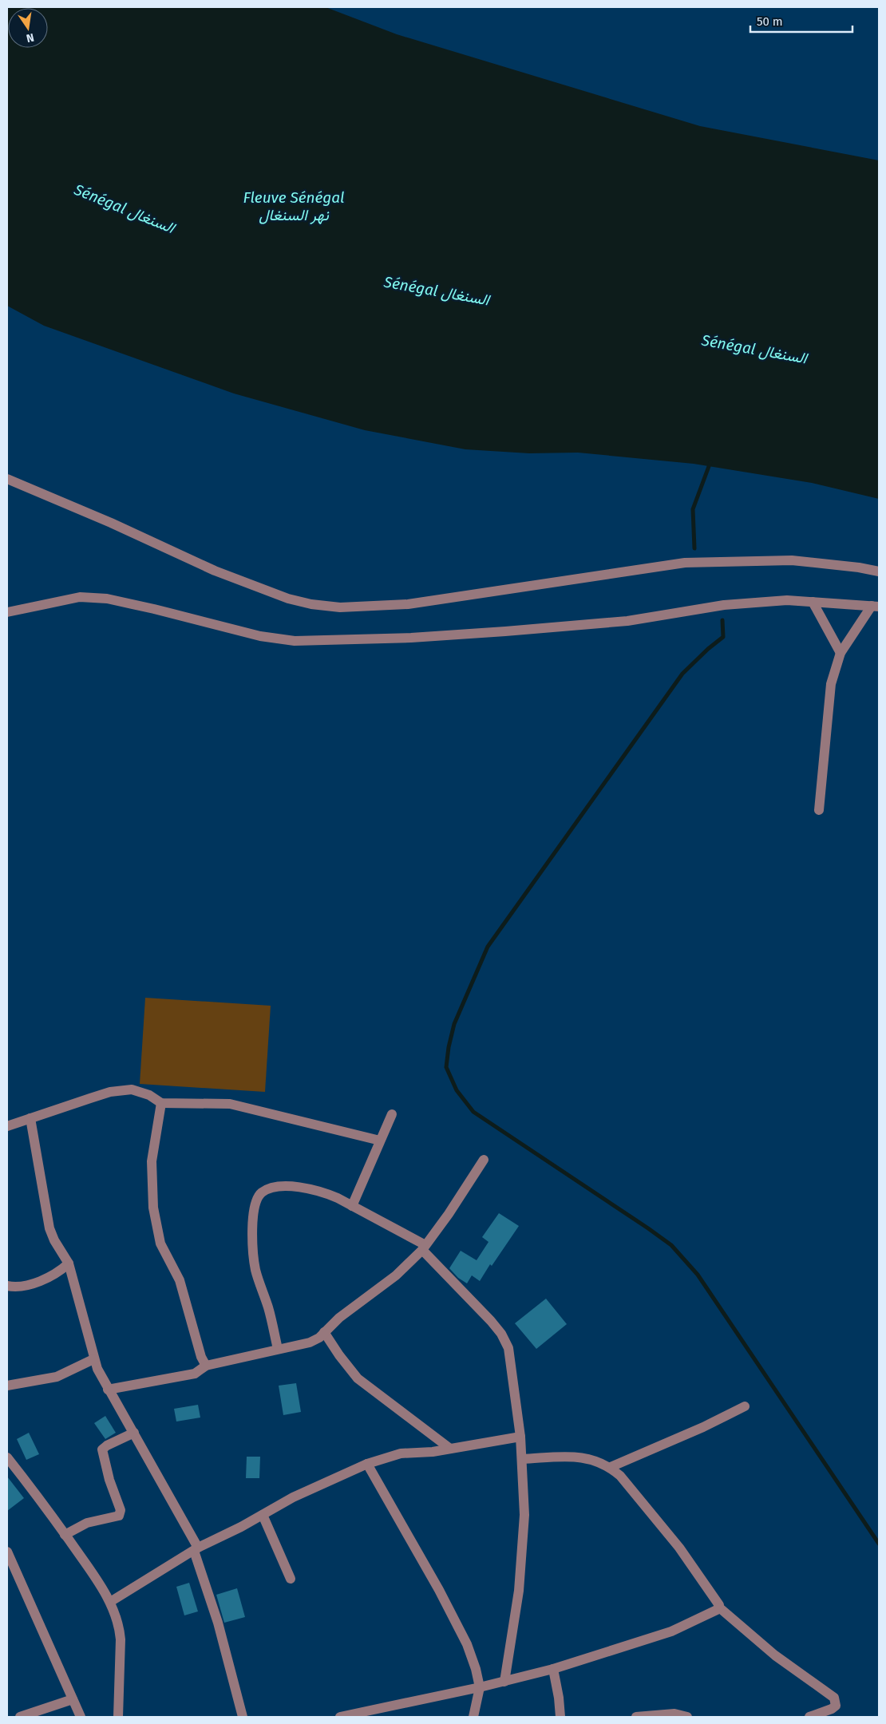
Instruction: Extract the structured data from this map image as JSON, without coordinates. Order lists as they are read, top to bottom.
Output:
{
  "water": ["Fleuve Sénégal نهر السنغال", "Sénégal السنغال"],
  "scale_bar": "50 m",
  "north": "bottom"
}
